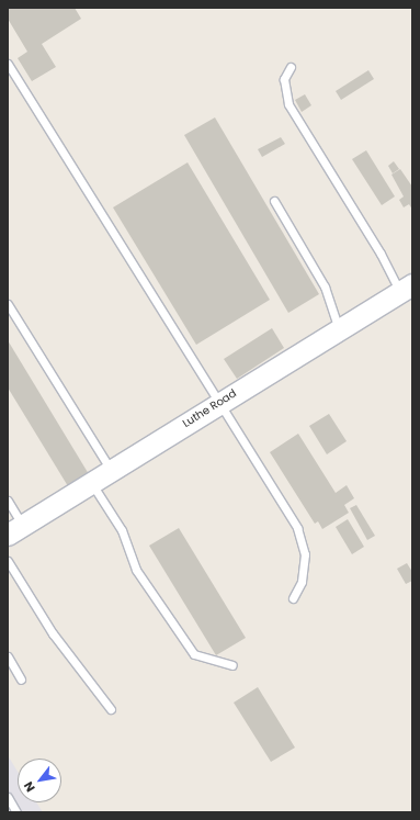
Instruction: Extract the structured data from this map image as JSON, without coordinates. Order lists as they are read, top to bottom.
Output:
{
  "streets": {
    "street": ["Luthe Road"]
  },
  "north": "bottom left"
}
